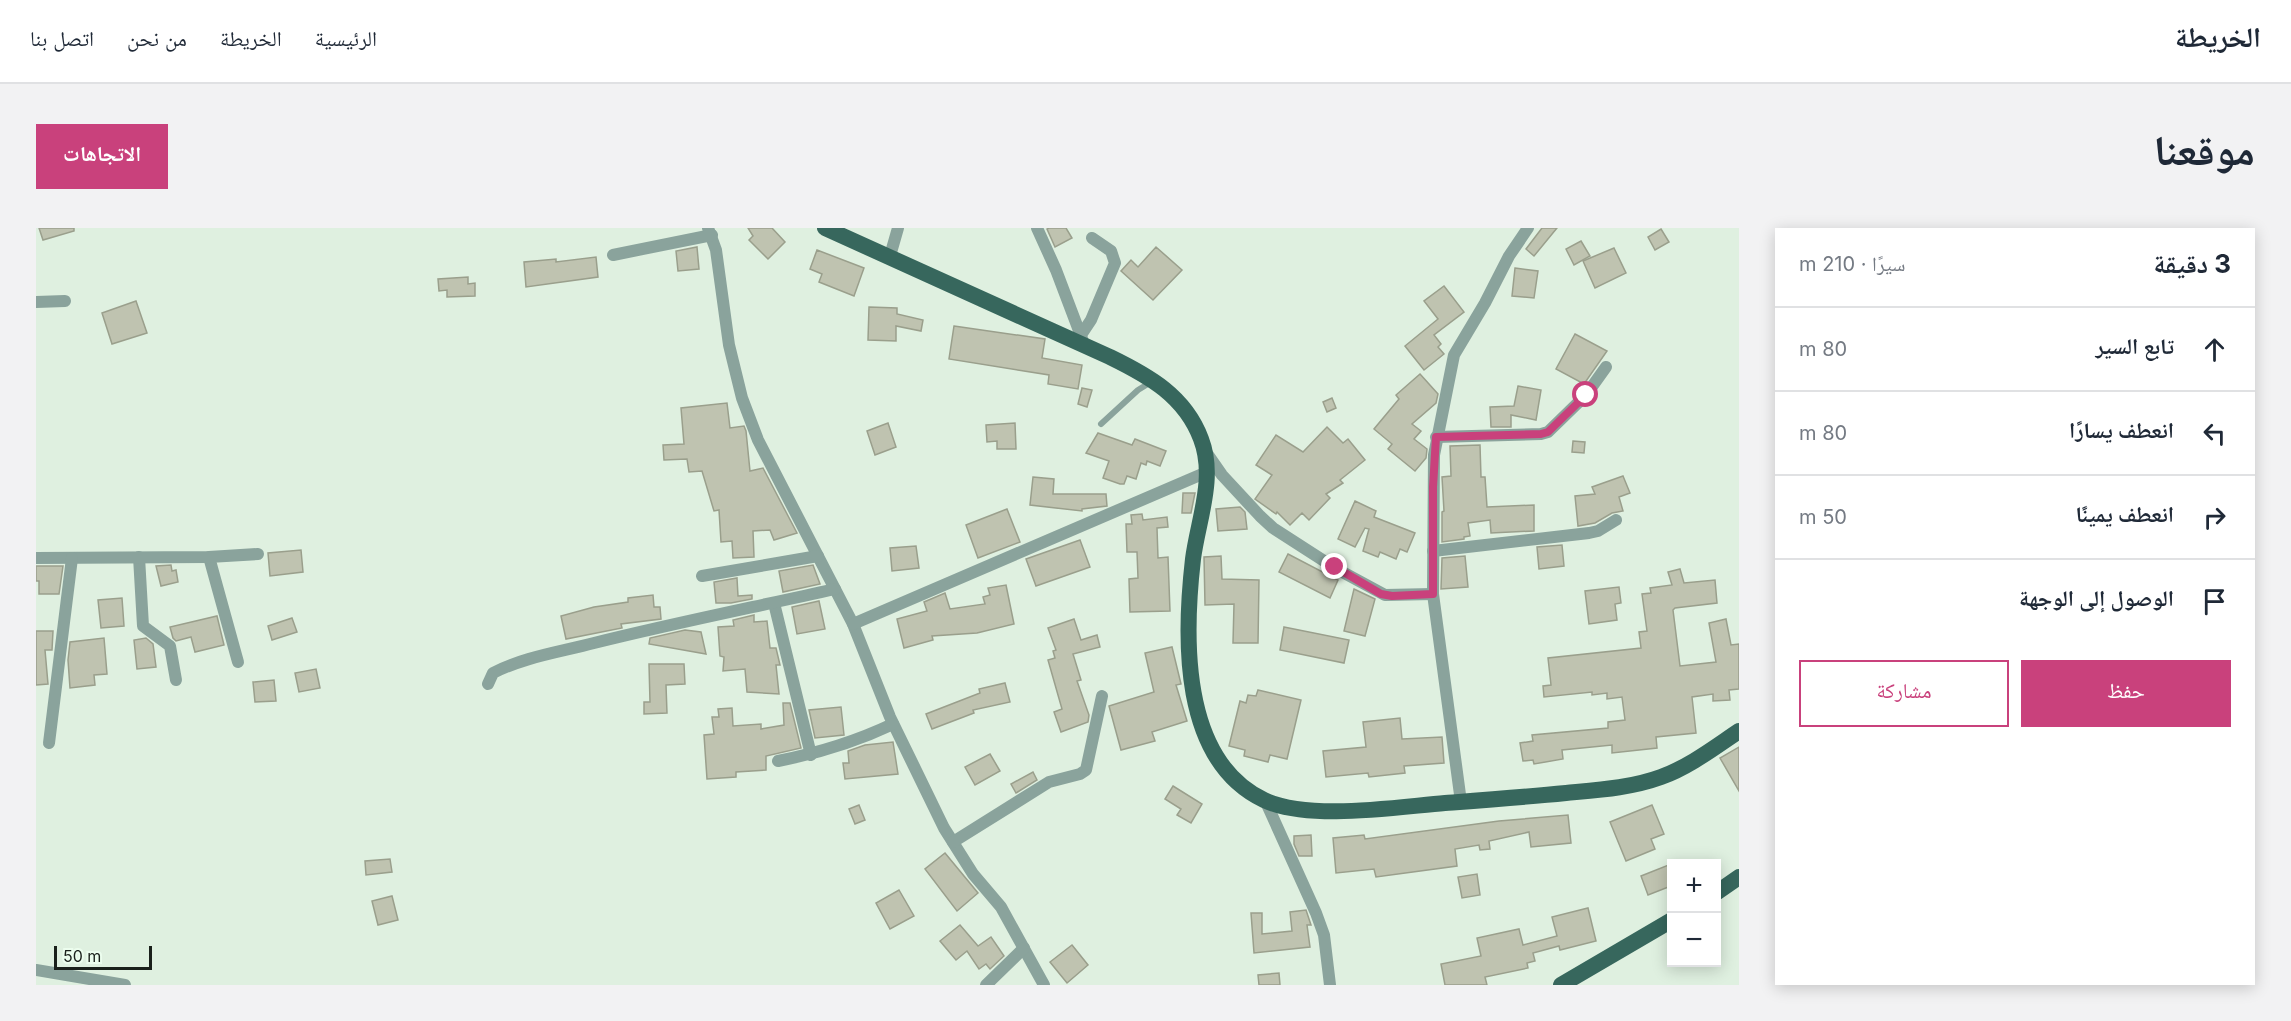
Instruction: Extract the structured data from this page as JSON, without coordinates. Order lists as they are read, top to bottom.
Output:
{
  "scale_bar": "50 m",
  "page": {
    "header": "الخريطة",
    "nav": [
      "الرئيسية",
      "الخريطة",
      "من نحن",
      "اتصل بنا"
    ],
    "title": "موقعنا",
    "buttons": [
      "الاتجاهات",
      ["حفظ", "مشاركة"]
    ],
    "heading": ["3 دقيقة", "سيرًا · 210 m"],
    "list": [
      ["تابع السير", "80 m"],
      ["انعطف يسارًا", "80 m"],
      ["انعطف يمينًا", "50 m"],
      "الوصول إلى الوجهة"
    ],
    "map_buttons": ["+", "−"],
    "scale": "50 m"
  }
}
